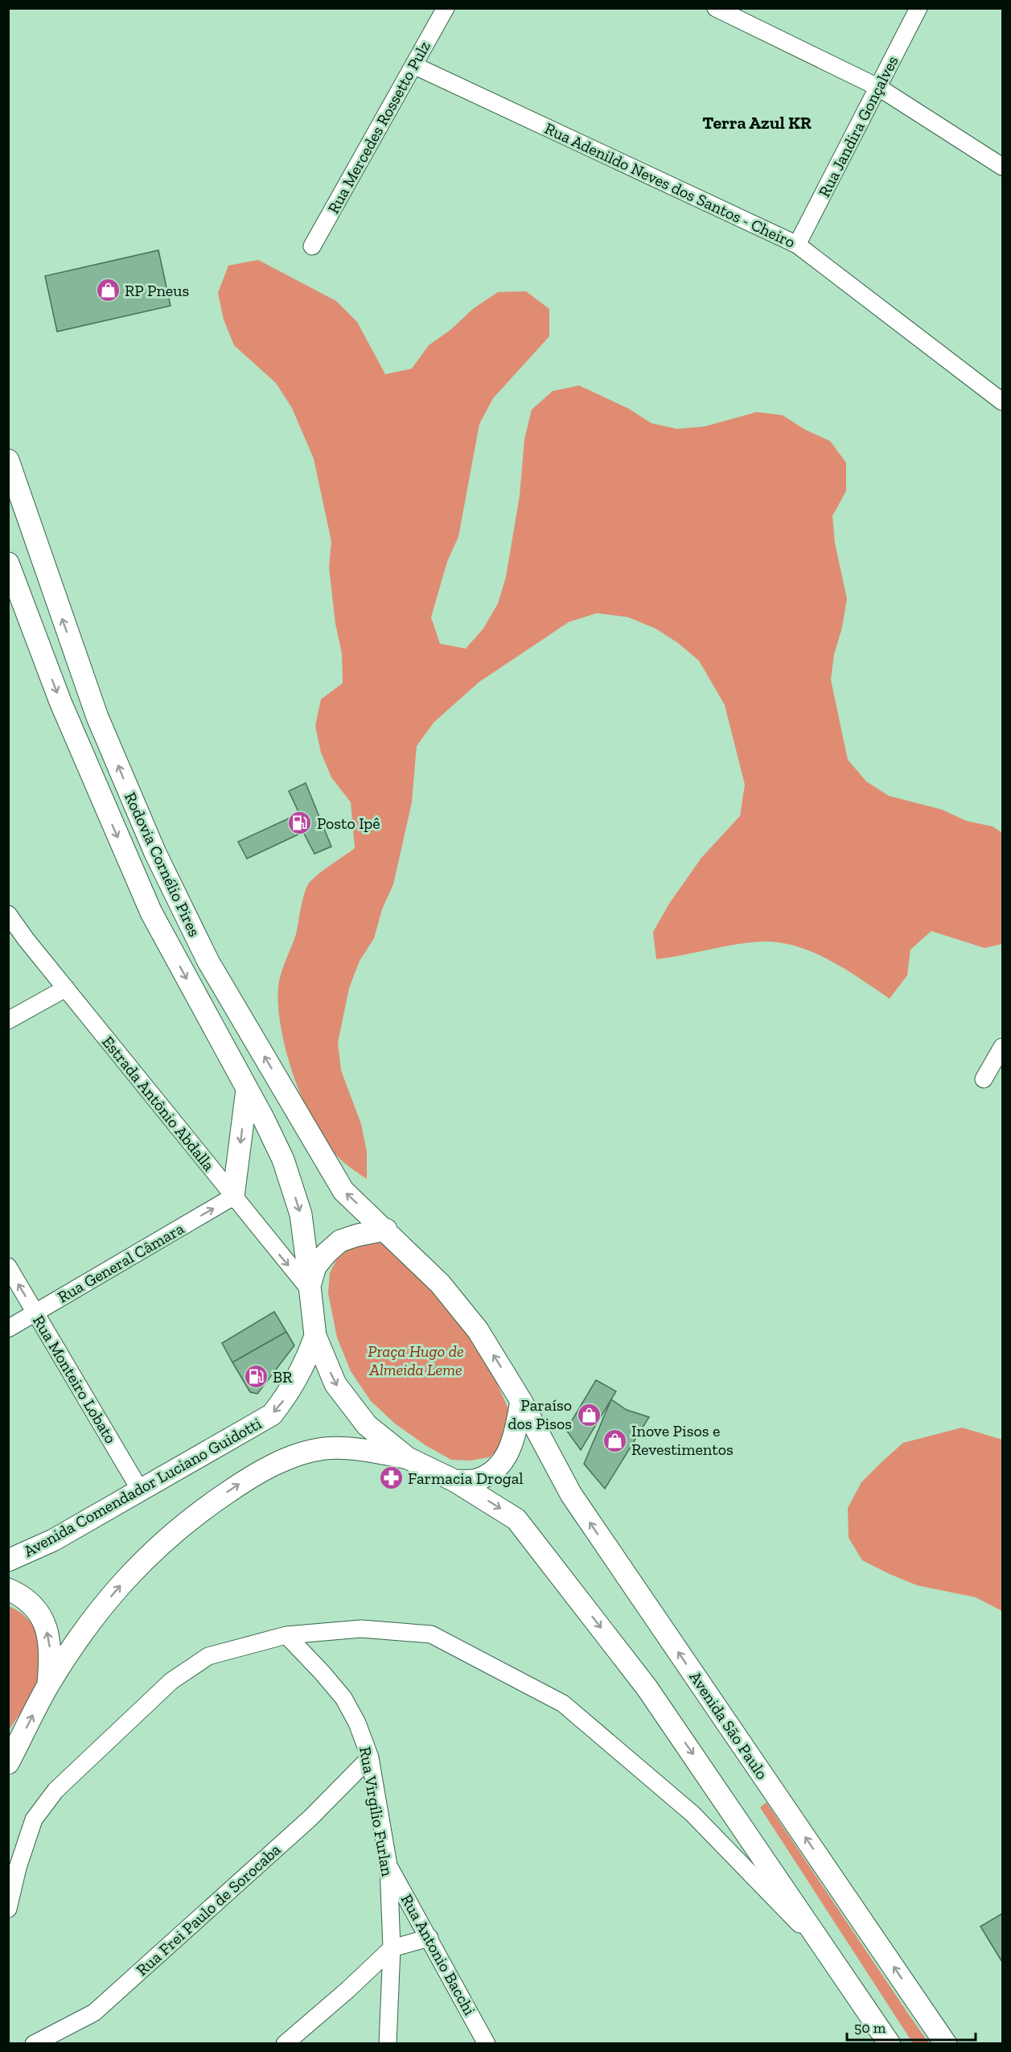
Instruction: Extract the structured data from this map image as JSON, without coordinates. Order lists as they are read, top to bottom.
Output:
{
  "streets": {
    "main road": ["Rodovia Cornélio Pires", "Avenida Comendador Luciano Guidotti", "Avenida São Paulo"],
    "street": [
      "Rua Jandira Gonçalves",
      "Rua Mercedes Rossetto Pulz",
      "Rua Adenildo Neves dos Santos - Cheiro",
      "Estrada Antônio Abdalla",
      "Rua General Câmara",
      "Rua Monteiro Lobato",
      "Rua Virgílio Furlan",
      "Rua Frei Paulo de Sorocaba",
      "Rua Antonio Bacchi"
    ]
  },
  "crossings": [
    ["Rua Jandira Gonçalves", "Rua Adenildo Neves dos Santos - Cheiro"],
    ["Rua Mercedes Rossetto Pulz", "Rua Adenildo Neves dos Santos - Cheiro"],
    ["Rodovia Cornélio Pires", "Estrada Antônio Abdalla"],
    ["Rodovia Cornélio Pires", "Avenida Comendador Luciano Guidotti"],
    ["Rodovia Cornélio Pires", "Avenida São Paulo"],
    ["Estrada Antônio Abdalla", "Rua General Câmara"],
    ["Rua General Câmara", "Rua Monteiro Lobato"],
    ["Rua Monteiro Lobato", "Avenida Comendador Luciano Guidotti"],
    ["Rua Virgílio Furlan", "Rua Frei Paulo de Sorocaba"],
    ["Rua Virgílio Furlan", "Rua Antonio Bacchi"]
  ],
  "one_way": ["Rua General Câmara"],
  "districts": ["Terra Azul KR"],
  "parks": ["Praça Hugo de Almeida Leme"],
  "places": {
    "shop": ["RP Pneus", "Paraíso dos Pisos", "Inove Pisos e Revestimentos"],
    "fuel station": ["Posto Ipê", "BR"],
    "pharmacy": ["Farmacia Drogal"]
  },
  "scale_bar": "50 m"
}
